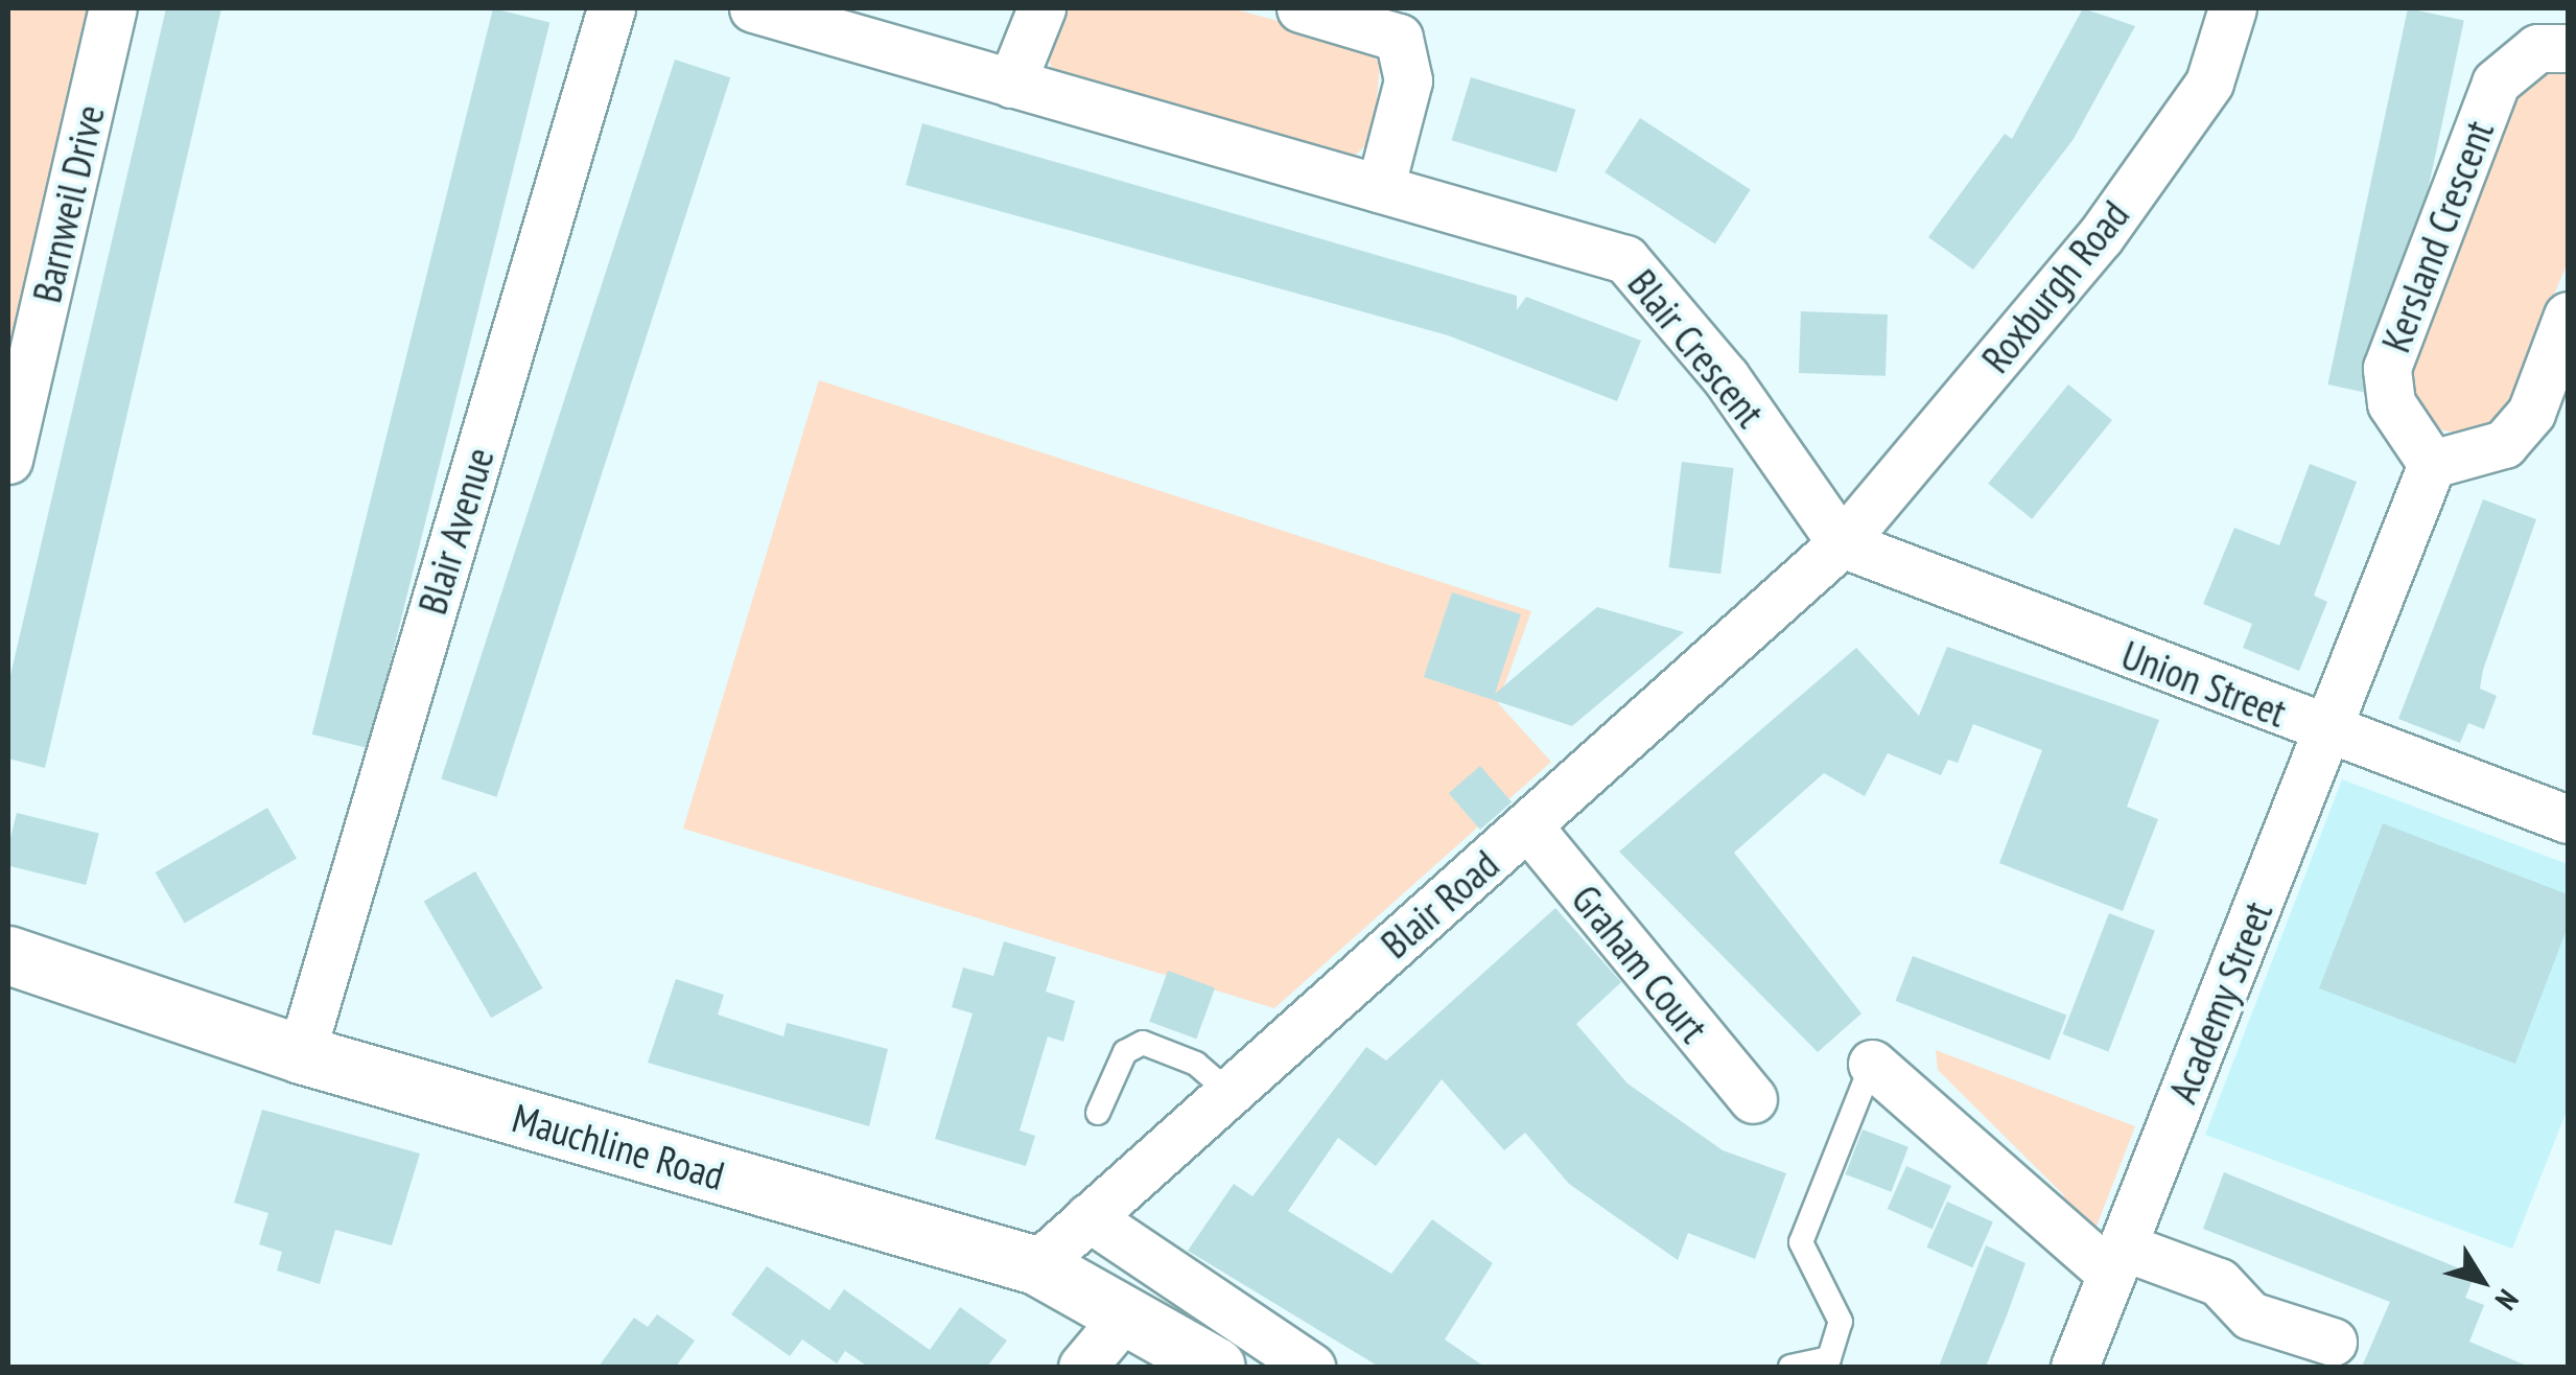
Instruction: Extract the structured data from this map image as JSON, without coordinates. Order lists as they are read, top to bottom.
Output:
{
  "streets": {
    "main road": ["Mauchline Road"],
    "street": [
      "Barnweil Drive",
      "Kersland Crescent",
      "Roxburgh Road",
      "Blair Crescent",
      "Blair Avenue",
      "Union Street",
      "Blair Road",
      "Graham Court",
      "Academy Street"
    ]
  },
  "crossings": [
    ["Roxburgh Road", "Blair Crescent"],
    ["Roxburgh Road", "Union Street"],
    ["Roxburgh Road", "Blair Road"],
    ["Blair Crescent", "Union Street"],
    ["Blair Crescent", "Blair Road"],
    ["Blair Avenue", "Mauchline Road"],
    ["Union Street", "Blair Road"],
    ["Union Street", "Academy Street"],
    ["Blair Road", "Graham Court"],
    ["Blair Road", "Mauchline Road"]
  ],
  "north": "bottom right"
}
